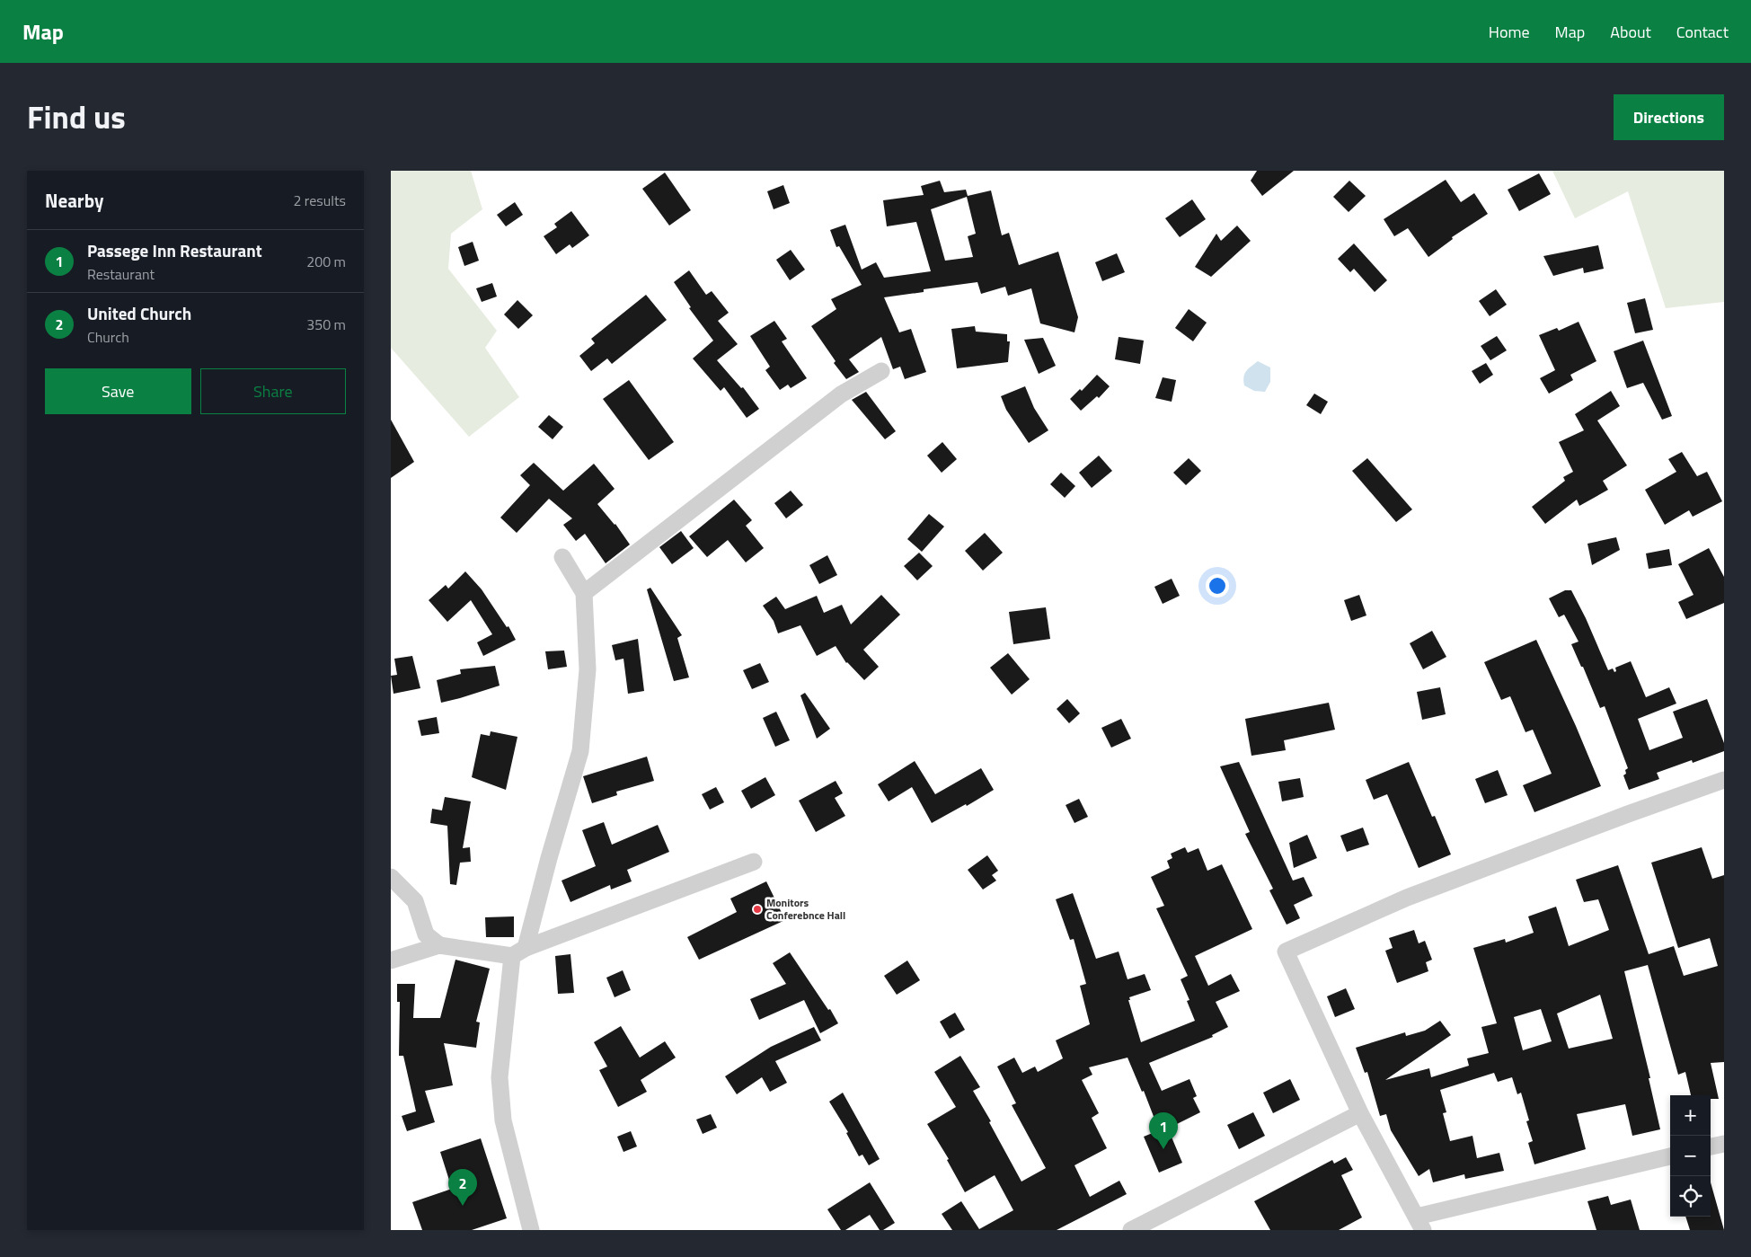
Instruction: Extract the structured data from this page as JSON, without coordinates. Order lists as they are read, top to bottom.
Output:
{
  "places": ["Monitors Conferebnce Hall"],
  "page": {
    "header": "Map",
    "nav": [
      "Home",
      "Map",
      "About",
      "Contact"
    ],
    "title": "Find us",
    "buttons": [
      "Directions",
      ["Save", "Share"]
    ],
    "heading": ["Nearby", "2 results"],
    "list": [
      {
        "mark": "1",
        "name": "Passege Inn Restaurant",
        "note": "Restaurant",
        "value": "200 m"
      },
      {
        "mark": "2",
        "name": "United Church",
        "note": "Church",
        "value": "350 m"
      }
    ],
    "map_buttons": ["+", "−"],
    "pins": ["1", "2"]
  }
}
